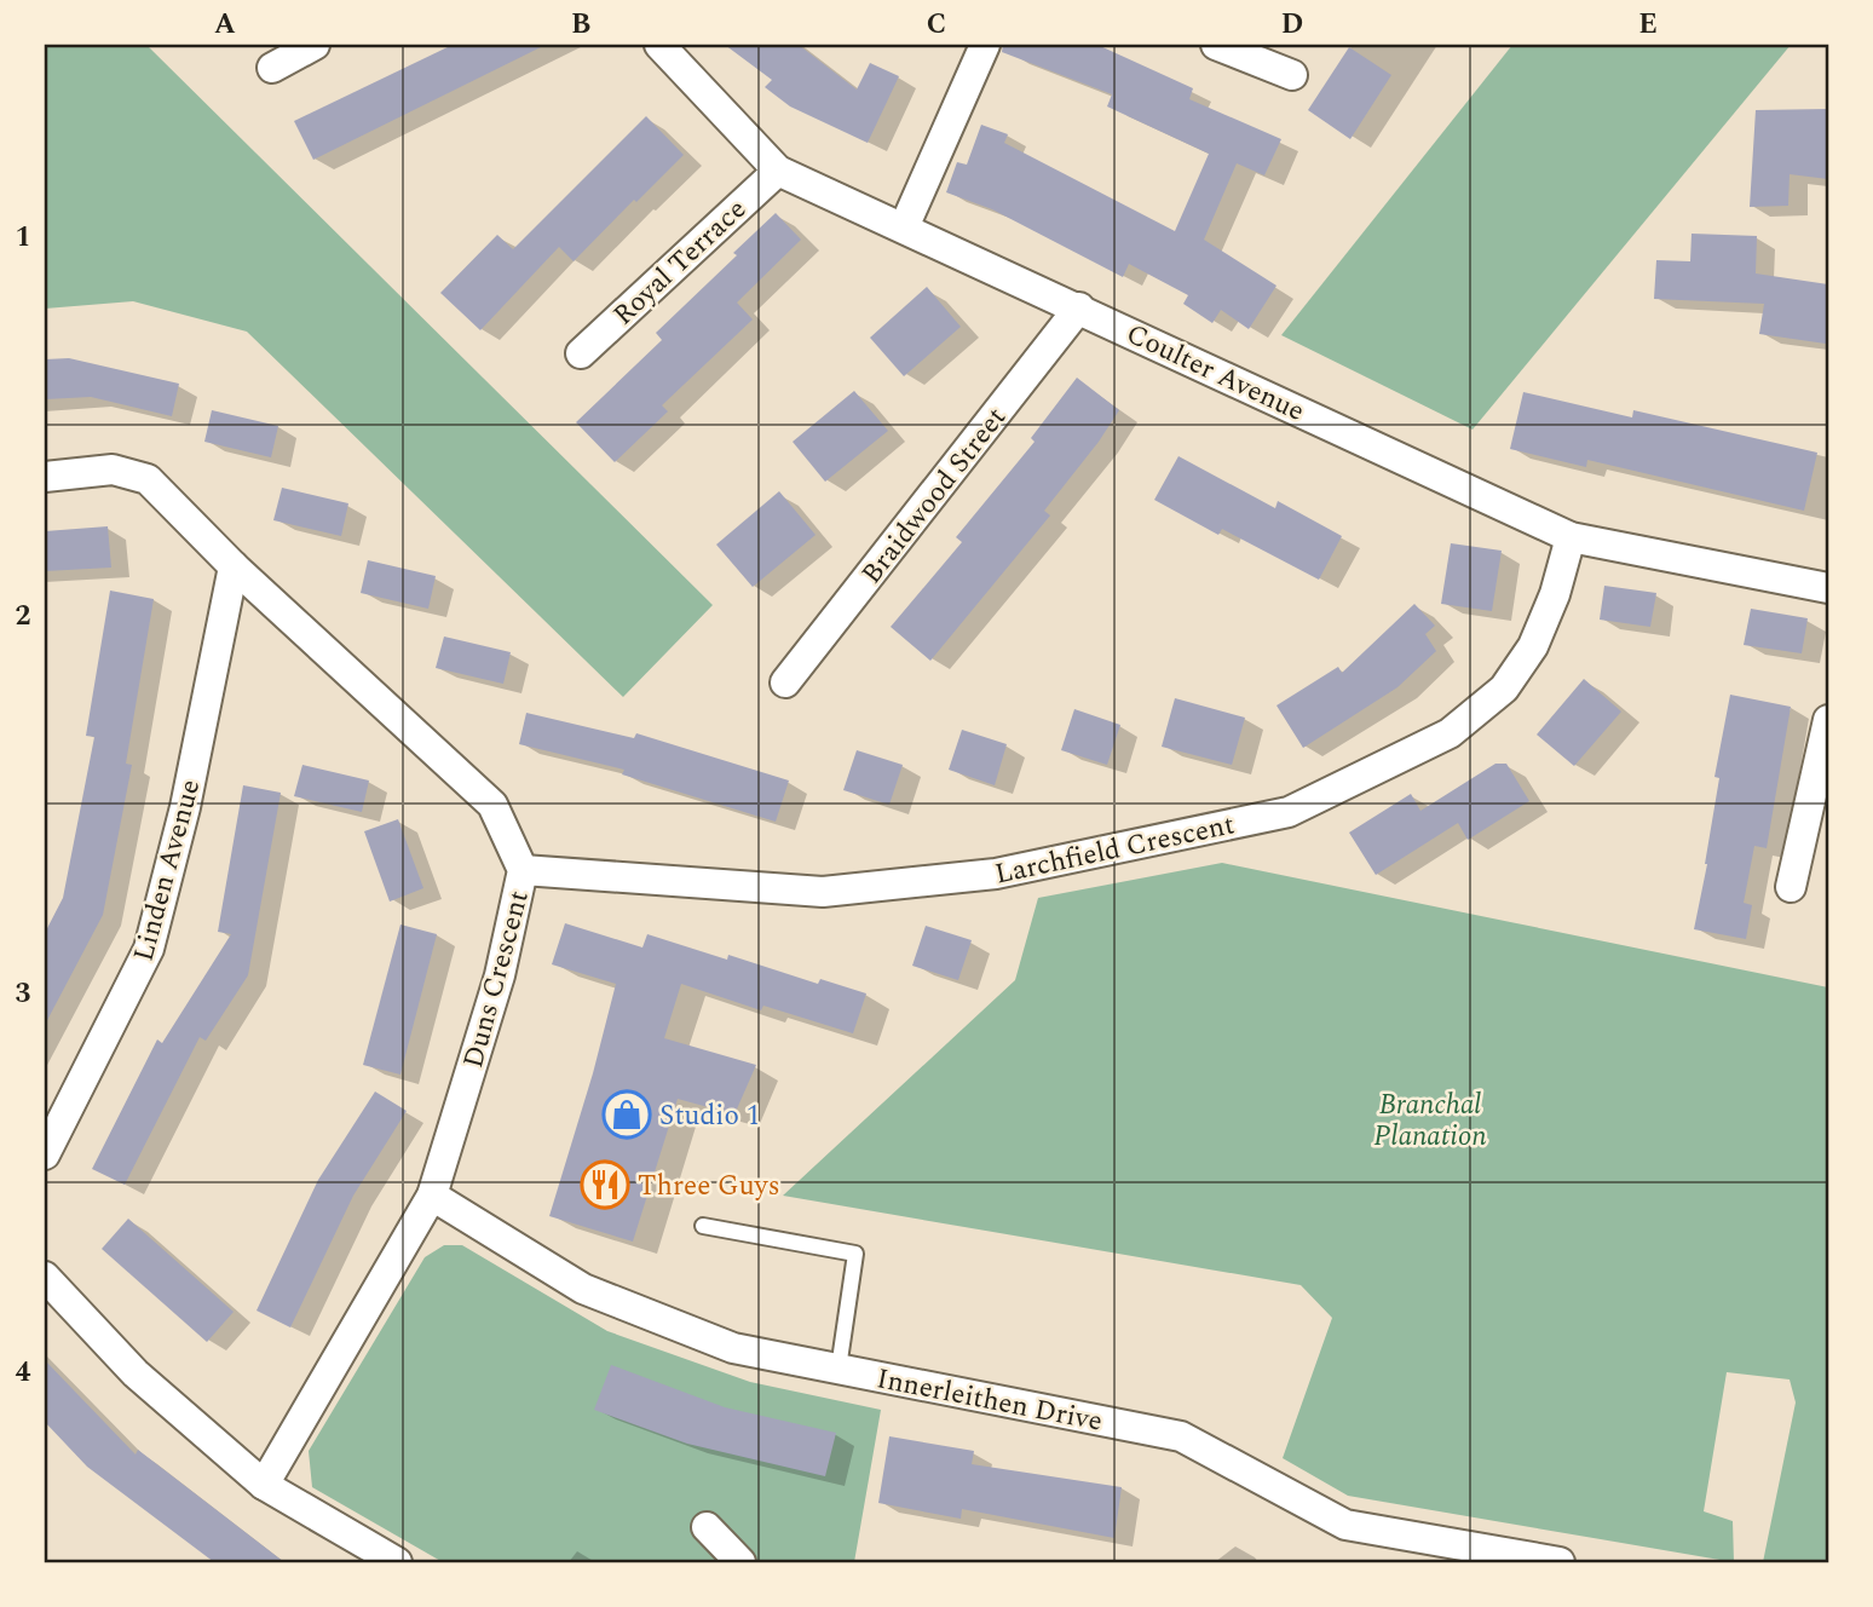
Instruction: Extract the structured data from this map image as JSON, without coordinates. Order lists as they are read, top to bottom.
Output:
{
  "streets": {
    "street": [
      "Royal Terrace",
      "Coulter Avenue",
      "Braidwood Street",
      "Larchfield Crescent",
      "Linden Avenue",
      "Duns Crescent",
      "Innerleithen Drive"
    ]
  },
  "crossings": [
    ["Royal Terrace", "Coulter Avenue"],
    ["Coulter Avenue", "Braidwood Street"],
    ["Coulter Avenue", "Larchfield Crescent"],
    ["Larchfield Crescent", "Duns Crescent"],
    ["Linden Avenue", "Duns Crescent"],
    ["Duns Crescent", "Innerleithen Drive"]
  ],
  "parks": ["Branchal Planation"],
  "places": {
    "shop": ["Studio 1"],
    "restaurant": ["Three Guys"]
  },
  "grid": {
    "columns": [
      "A",
      "B",
      "C",
      "D",
      "E"
    ],
    "rows": [
      "1",
      "2",
      "3",
      "4"
    ]
  }
}
